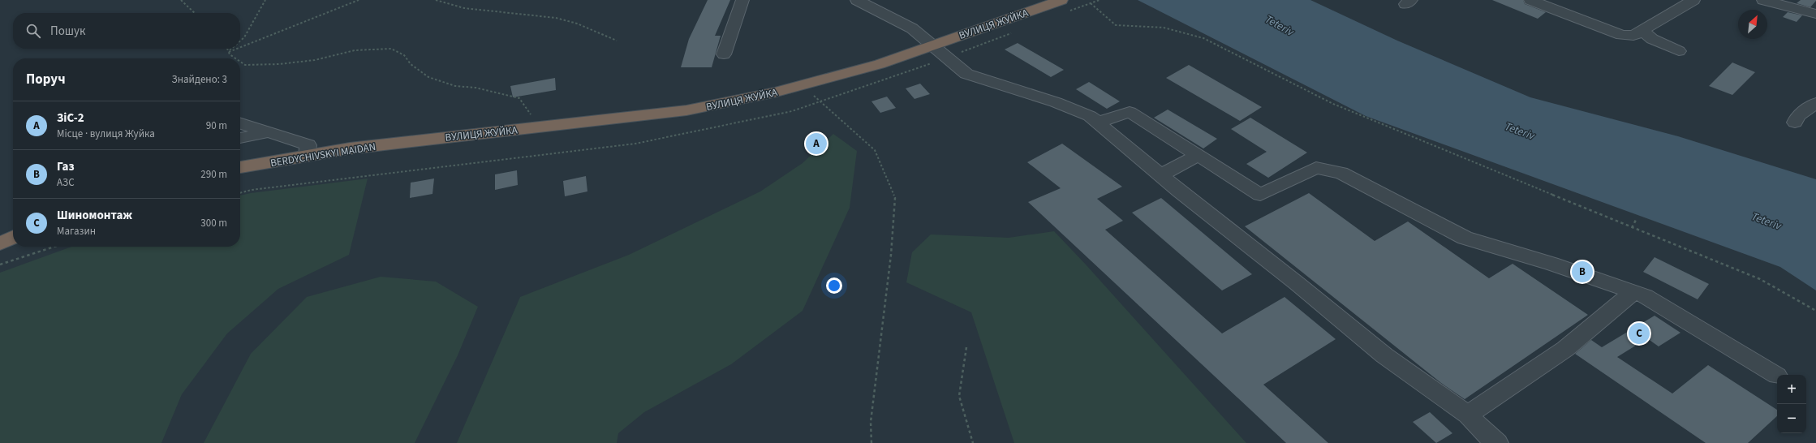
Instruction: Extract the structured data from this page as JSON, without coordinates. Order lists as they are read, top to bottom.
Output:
{
  "streets": {
    "highway": ["ВУЛИЦЯ ЖУЙКА", "BERDYCHIVSKYI MAIDAN"]
  },
  "crossings": [
    ["ВУЛИЦЯ ЖУЙКА", "BERDYCHIVSKYI MAIDAN"]
  ],
  "water": ["Teteriv"],
  "north": "top right",
  "page": {
    "search": "Пошук",
    "heading": ["Поруч", "Знайдено: 3"],
    "list": [
      {
        "mark": "A",
        "name": "ЗіС-2",
        "note": "Місце · вулиця Жуйка",
        "value": "90 m"
      },
      {
        "mark": "B",
        "name": "Газ",
        "note": "АЗС",
        "value": "290 m"
      },
      {
        "mark": "C",
        "name": "Шиномонтаж",
        "note": "Магазин",
        "value": "300 m"
      }
    ],
    "pins": ["A", "B", "C"],
    "map_buttons": ["+", "−"]
  }
}
